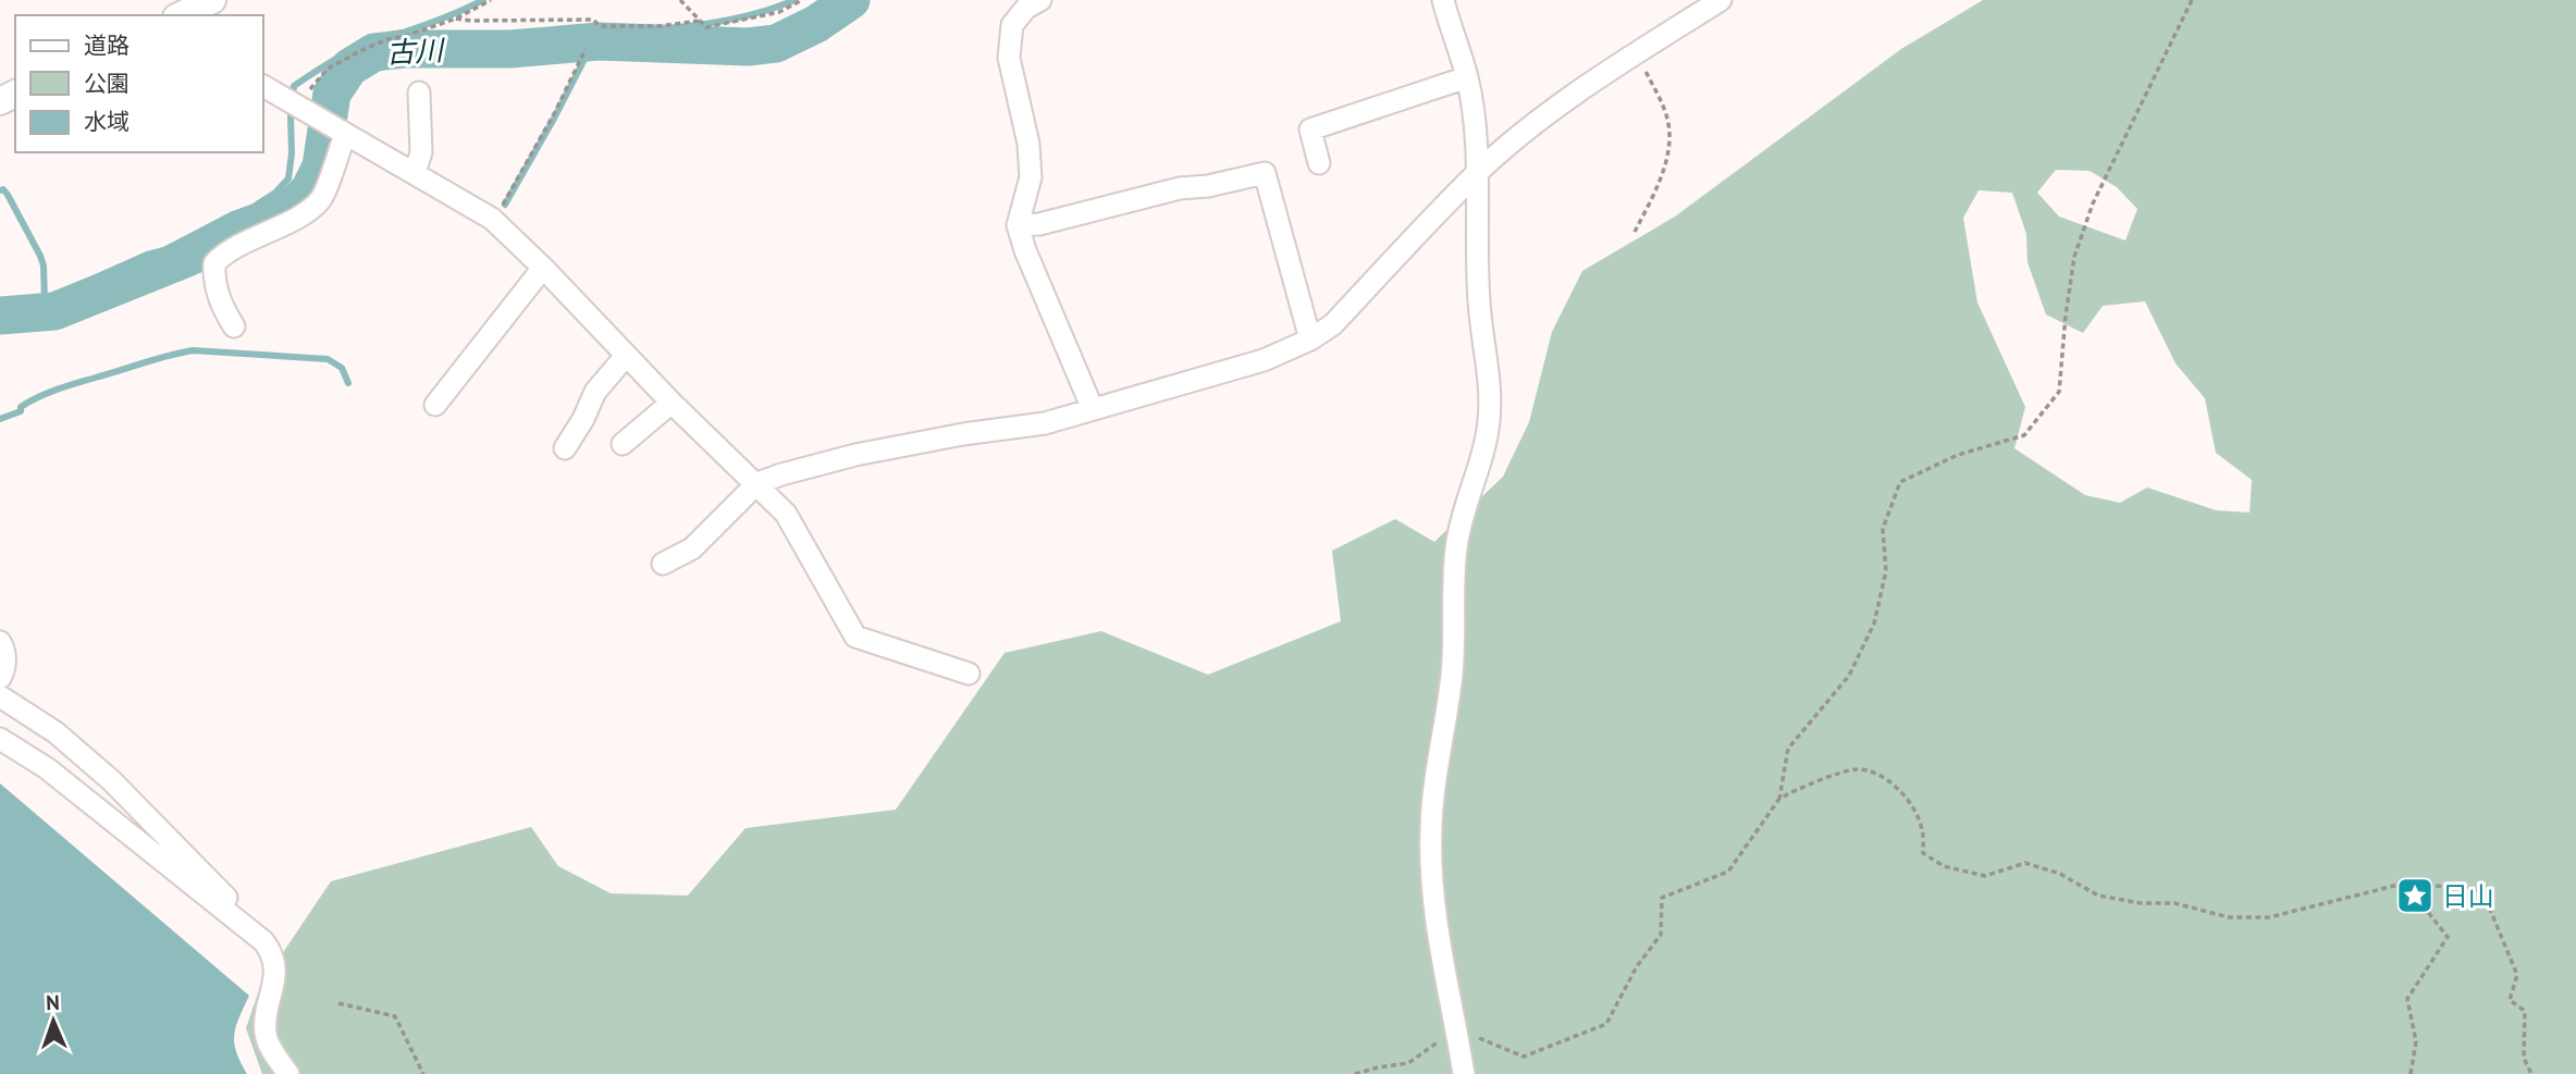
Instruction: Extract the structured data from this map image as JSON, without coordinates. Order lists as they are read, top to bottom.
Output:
{
  "water": ["古川"],
  "places": {
    "place": ["日山"]
  },
  "legend": ["道路", "公園", "水域"],
  "north": "top"
}
